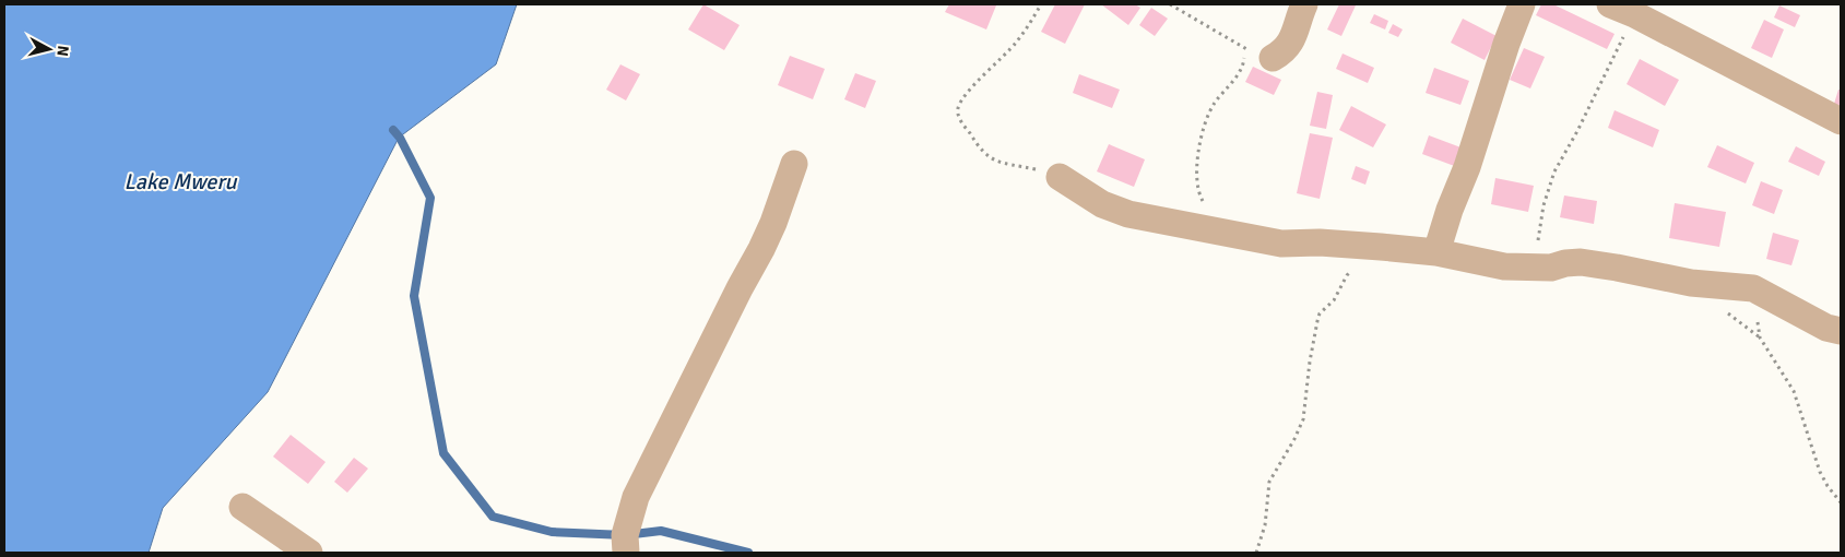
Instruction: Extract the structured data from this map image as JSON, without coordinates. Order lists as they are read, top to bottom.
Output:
{
  "water": ["Lake Mweru"],
  "north": "right"
}
